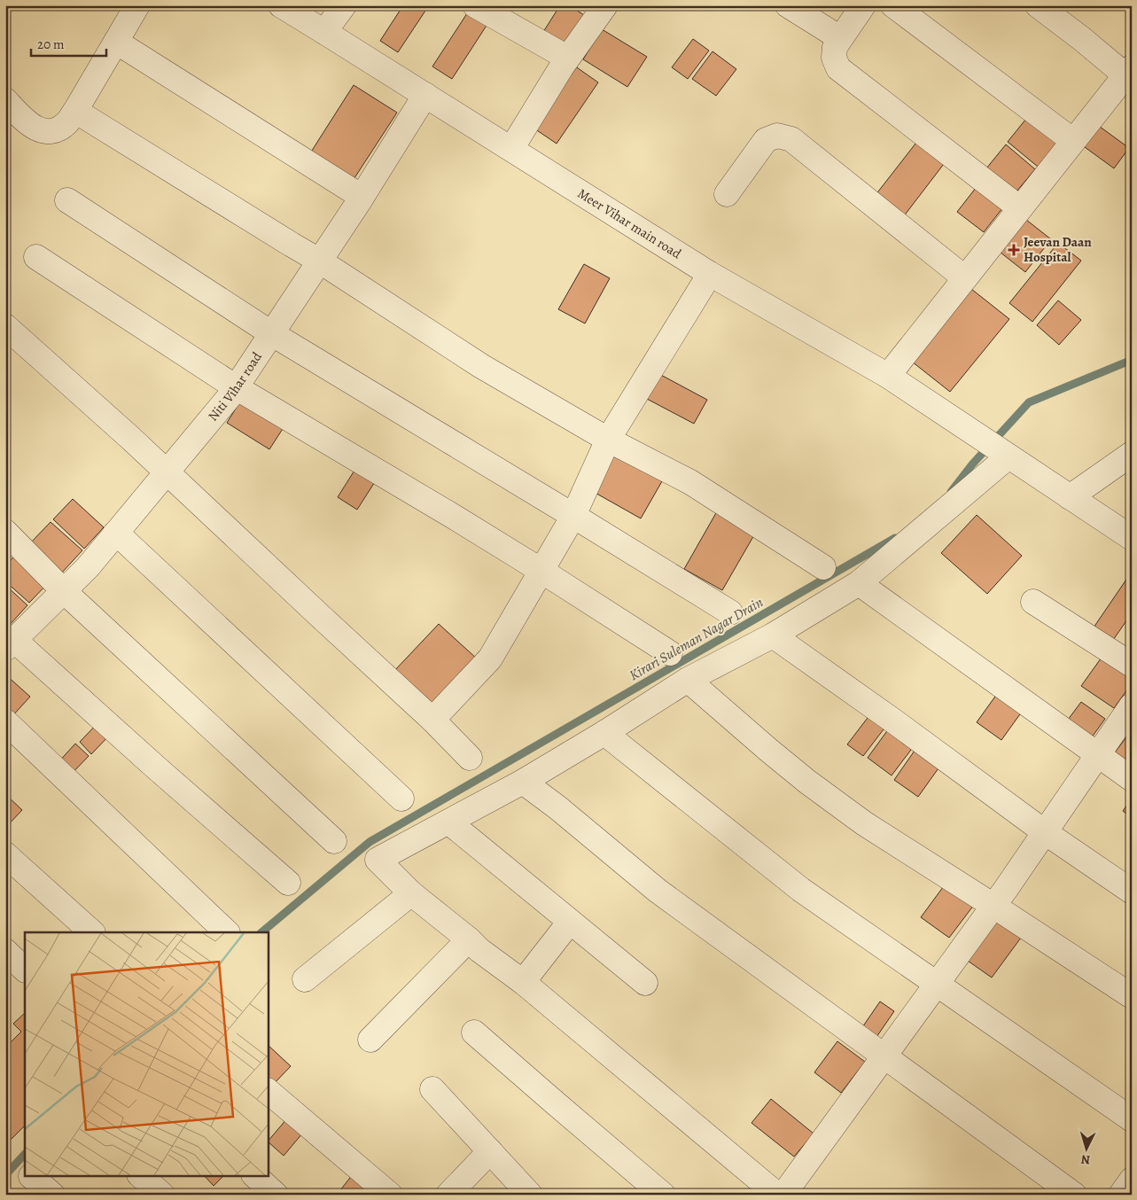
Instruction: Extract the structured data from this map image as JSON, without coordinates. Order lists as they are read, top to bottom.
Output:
{
  "streets": {
    "street": ["Meer Vihar main road", "Niti Vihar road"]
  },
  "crossings": [
    ["Meer Vihar main road", "Niti Vihar road"]
  ],
  "water": ["Kirari Suleman Nagar Drain"],
  "places": {
    "health": ["Jeevan Daan Hospital"]
  },
  "scale_bar": "20 m",
  "north": "bottom"
}
